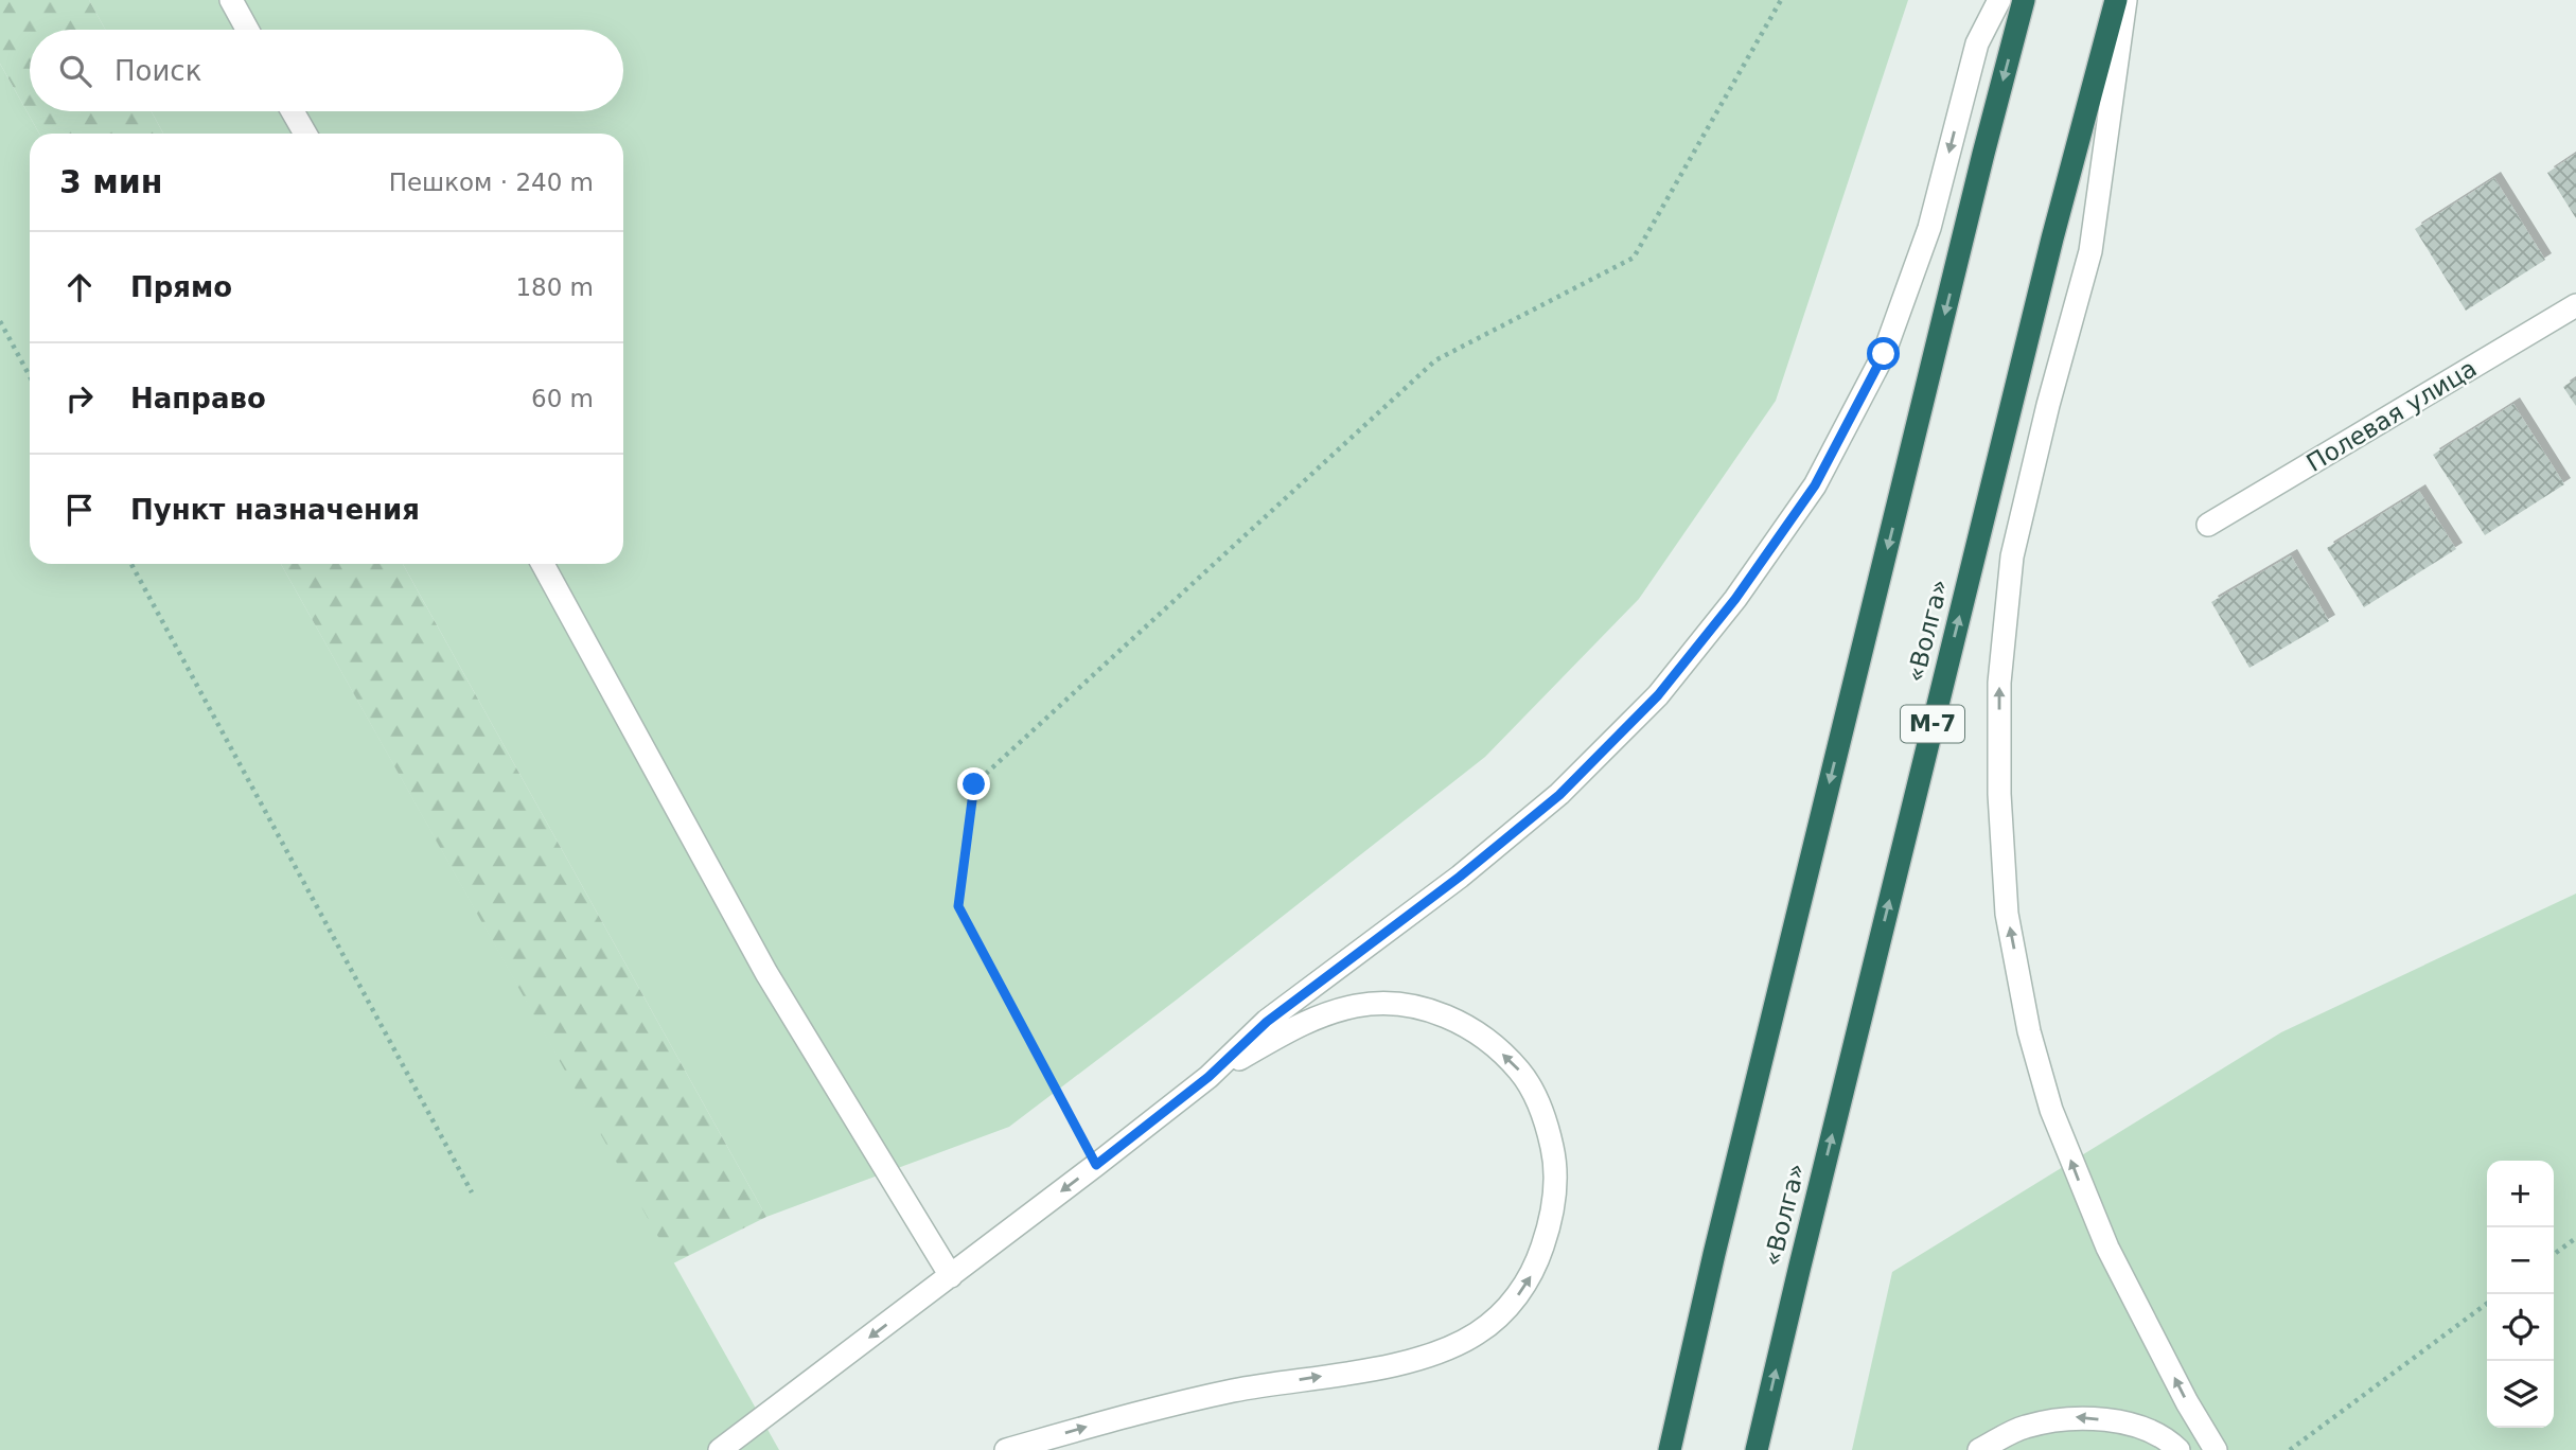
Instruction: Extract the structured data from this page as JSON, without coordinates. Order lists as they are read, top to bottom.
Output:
{
  "streets": {
    "highway": ["«Волга»", "М-7"],
    "street": ["Полевая улица"]
  },
  "page": {
    "search": "Поиск",
    "heading": ["3 мин", "Пешком · 240 m"],
    "list": [
      ["Прямо", "180 m"],
      ["Направо", "60 m"],
      "Пункт назначения"
    ],
    "map_buttons": ["+", "−"]
  }
}
